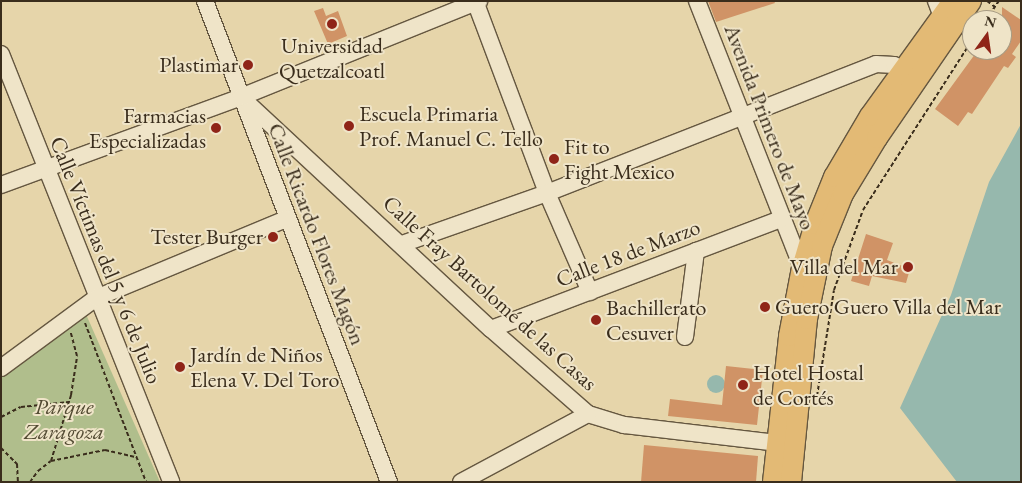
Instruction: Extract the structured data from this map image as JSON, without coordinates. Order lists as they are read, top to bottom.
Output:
{
  "streets": {
    "street": [
      "Avenida Primero de Mayo",
      "Calle Ricardo Flores Magón",
      "Calle 18 de Marzo",
      "Calle Víctimas del 5 y 6 de Julio",
      "Calle Fray Bartolomé de las Casas"
    ]
  },
  "crossings": [
    ["Avenida Primero de Mayo", "Calle 18 de Marzo"],
    ["Calle Ricardo Flores Magón", "Calle Fray Bartolomé de las Casas"],
    ["Calle 18 de Marzo", "Calle Fray Bartolomé de las Casas"]
  ],
  "parks": ["Parque Zaragoza"],
  "places": [
    "Universidad Quetzalcoatl",
    "Plastimar",
    "Escuela Primaria Prof. Manuel C. Tello",
    "Farmacias Especializadas",
    "Fit to Fight Mexico",
    "Tester Burger",
    "Villa del Mar",
    "Guero Guero Villa del Mar",
    "Bachillerato Cesuver",
    "Jardín de Niños Elena V. Del Toro",
    "Hotel Hostal de Cortés"
  ],
  "north": "top"
}
